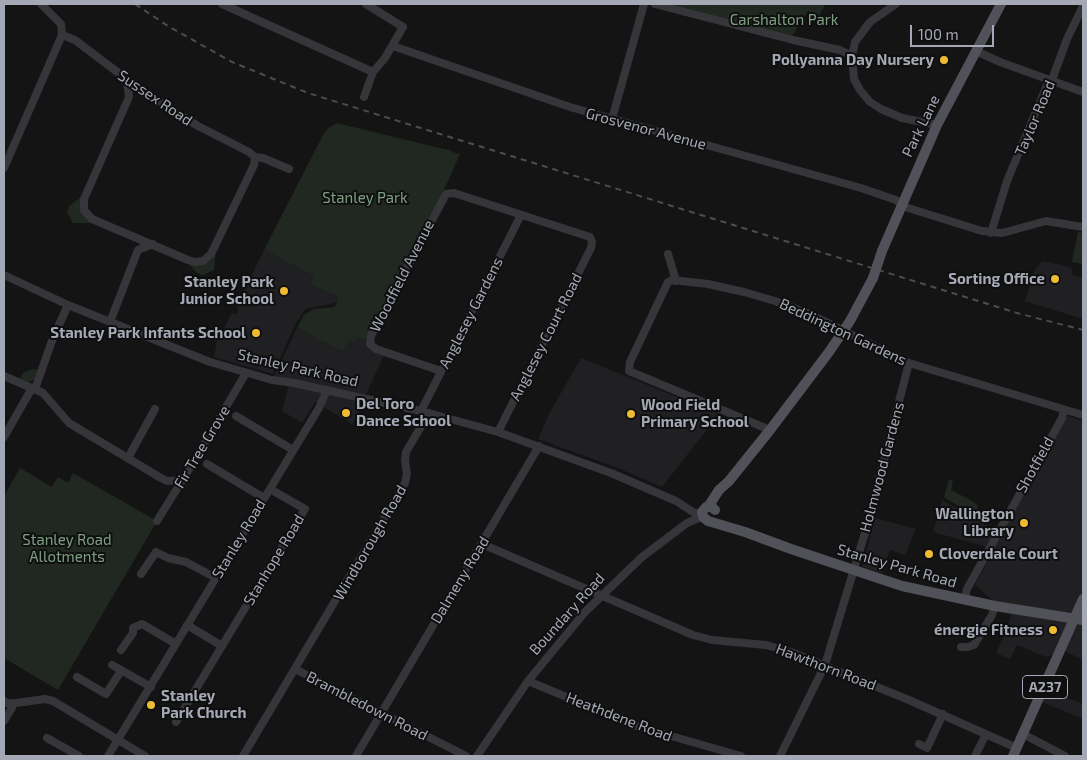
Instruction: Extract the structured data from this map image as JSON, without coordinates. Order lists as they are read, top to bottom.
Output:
{
  "streets": {
    "main road": ["Park Lane", "Stanley Park Road", "A237"],
    "street": [
      "Sussex Road",
      "Taylor Road",
      "Grosvenor Avenue",
      "Woodfield Avenue",
      "Anglesey Gardens",
      "Beddington Gardens",
      "Anglesey Court Road",
      "Fir Tree Grove",
      "Shotfield",
      "Holmwood Gardens",
      "Stanley Road",
      "Windborough Road",
      "Stanhope Road",
      "Dalmeny Road",
      "Boundary Road",
      "Hawthorn Road",
      "Brambledown Road",
      "Heathdene Road"
    ]
  },
  "crossings": [
    ["Taylor Road", "Grosvenor Avenue"],
    ["Park Lane", "Grosvenor Avenue"],
    ["Park Lane", "Beddington Gardens"],
    ["Woodfield Avenue", "Anglesey Gardens"],
    ["Woodfield Avenue", "Anglesey Court Road"],
    ["Anglesey Gardens", "Anglesey Court Road"],
    ["Anglesey Gardens", "Stanley Park Road"],
    ["Anglesey Gardens", "Windborough Road"],
    ["Beddington Gardens", "Shotfield"],
    ["Beddington Gardens", "Holmwood Gardens"],
    ["Anglesey Court Road", "Stanley Park Road"],
    ["Stanley Park Road", "Fir Tree Grove"],
    ["Stanley Park Road", "Shotfield"],
    ["Stanley Park Road", "Holmwood Gardens"],
    ["Stanley Park Road", "Stanley Road"],
    ["Stanley Park Road", "Windborough Road"],
    ["Stanley Park Road", "Dalmeny Road"],
    ["Stanley Park Road", "Boundary Road"],
    ["Stanley Park Road", "A237"],
    ["Holmwood Gardens", "Hawthorn Road"],
    ["Stanley Road", "Stanhope Road"],
    ["Windborough Road", "Brambledown Road"],
    ["Dalmeny Road", "Hawthorn Road"],
    ["Dalmeny Road", "Brambledown Road"],
    ["Boundary Road", "Hawthorn Road"],
    ["Boundary Road", "Heathdene Road"],
    ["Hawthorn Road", "A237"]
  ],
  "parks": ["Carshalton Park", "Stanley Park", "Stanley Road Allotments"],
  "places": [
    "Pollyanna Day Nursery",
    "Sorting Office",
    "Stanley Park Junior School",
    "Stanley Park Infants School",
    "Del Toro Dance School",
    "Wood Field Primary School",
    "Wallington Library",
    "Cloverdale Court",
    "énergie Fitness",
    "Stanley Park Church"
  ],
  "scale_bar": "100 m"
}
